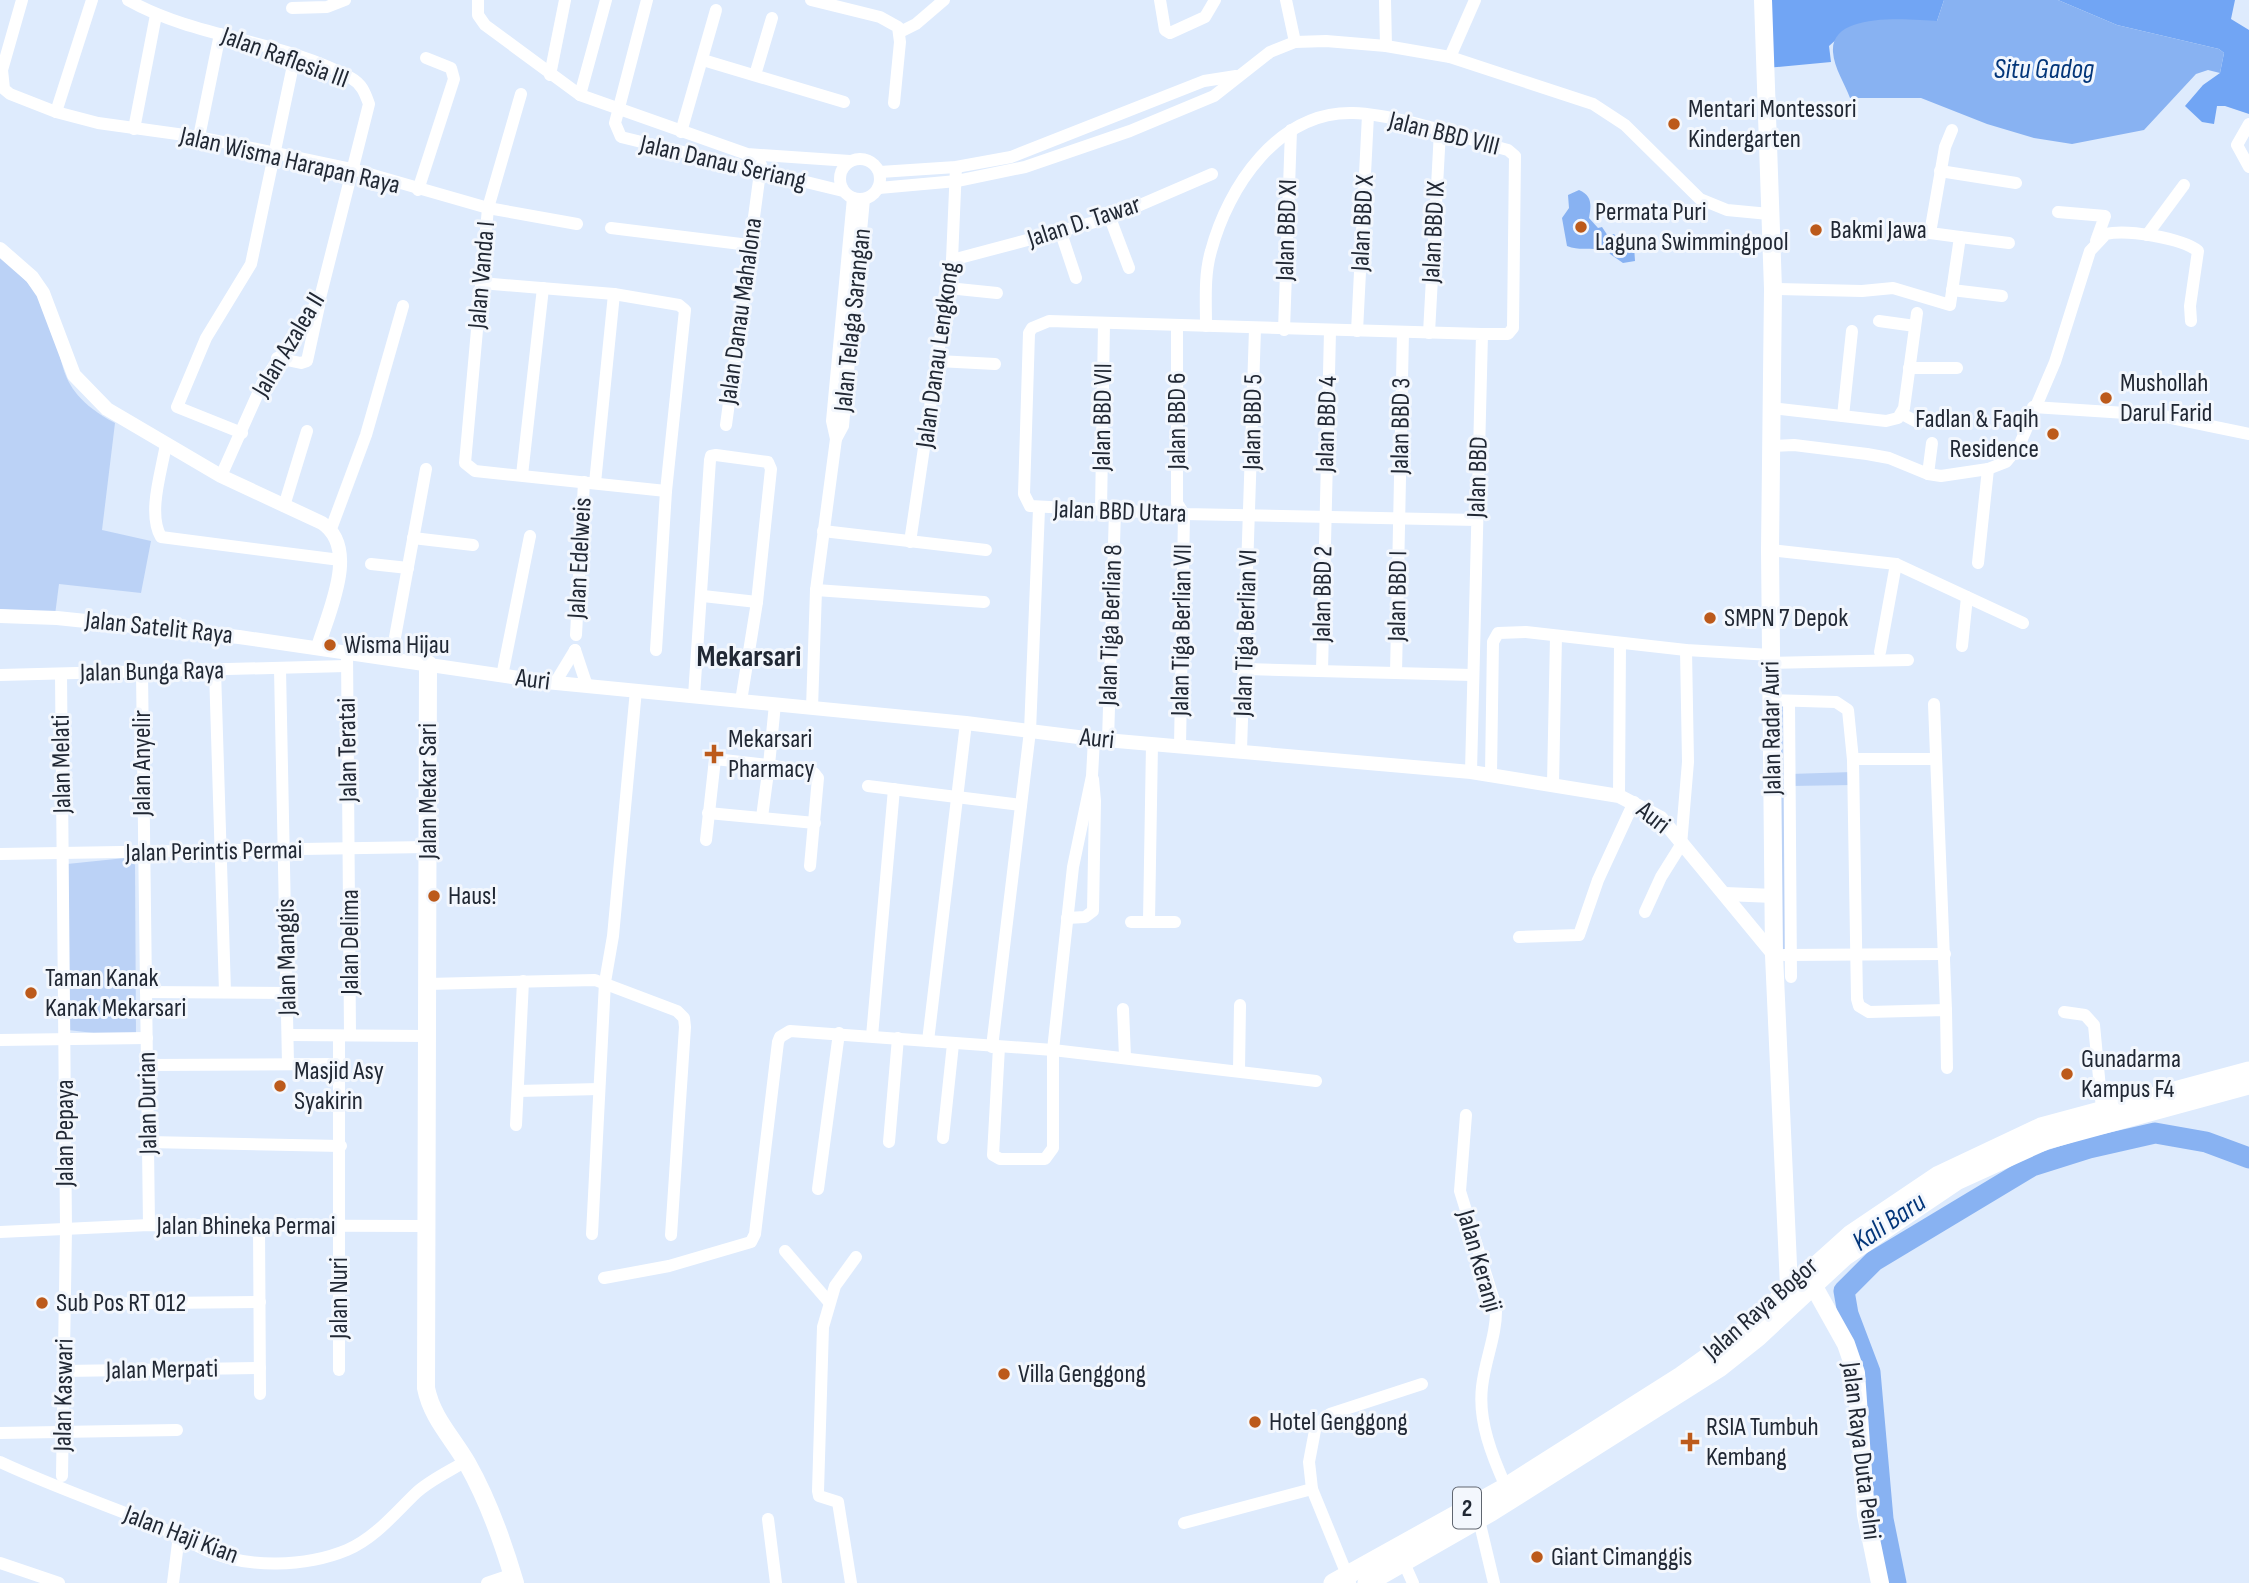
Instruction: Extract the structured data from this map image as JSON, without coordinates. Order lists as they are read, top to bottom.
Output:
{
  "streets": {
    "highway": ["Jalan Raya Bogor", "2"],
    "main road": ["Jalan Radar Auri", "Jalan Mekar Sari", "Jalan Raya Duta Pelni"],
    "street": [
      "Jalan Raflesia III",
      "Jalan BBD VIII",
      "Jalan Wisma Harapan Raya",
      "Jalan Danau Seriang",
      "Jalan D. Tawar",
      "Jalan BBD X",
      "Jalan BBD XI",
      "Jalan BBD IX",
      "Jalan Vanda I",
      "Jalan Danau Mahalona",
      "Jalan Telaga Sarangan",
      "Jalan Azalea II",
      "Jalan Danau Lengkong",
      "Jalan BBD VII",
      "Jalan BBD 6",
      "Jalan BBD 5",
      "Jalan BBD 4",
      "Jalan BBD 3",
      "Jalan BBD",
      "Jalan BBD Utara",
      "Jalan Edelweis",
      "Jalan BBD 2",
      "Jalan BBD I",
      "Jalan Tiga Berlian 8",
      "Jalan Satelit Raya",
      "Jalan Tiga Berlian VII",
      "Jalan Tiga Berlian VI",
      "Jalan Bunga Raya",
      "Auri",
      "Jalan Teratai",
      "Jalan Anyelir",
      "Jalan Melati",
      "Jalan Perintis Permai",
      "Jalan Delima",
      "Jalan Manggis",
      "Jalan Durian",
      "Jalan Pepaya",
      "Jalan Bhineka Permai",
      "Jalan Keranji",
      "Jalan Nuri",
      "Jalan Merpati",
      "Jalan Kaswari",
      "Jalan Haji Kian"
    ]
  },
  "crossings": [
    ["Jalan Raflesia III", "Jalan Wisma Harapan Raya"],
    ["Jalan Raflesia III", "Jalan Azalea II"],
    ["Jalan BBD VIII", "Jalan BBD X"],
    ["Jalan BBD VIII", "Jalan BBD XI"],
    ["Jalan BBD VIII", "Jalan BBD IX"],
    ["Jalan BBD VIII", "Jalan BBD"],
    ["Jalan BBD VIII", "Jalan BBD Utara"],
    ["Jalan Wisma Harapan Raya", "Jalan Vanda I"],
    ["Jalan Wisma Harapan Raya", "Jalan Azalea II"],
    ["Jalan Danau Seriang", "Jalan Danau Mahalona"],
    ["Jalan Danau Seriang", "Jalan Telaga Sarangan"],
    ["Jalan D. Tawar", "Jalan Danau Lengkong"],
    ["Jalan BBD XI", "Jalan BBD Utara"],
    ["Jalan Telaga Sarangan", "Auri"],
    ["Jalan BBD VII", "Jalan BBD Utara"],
    ["Jalan BBD 6", "Jalan BBD Utara"],
    ["Jalan BBD 6", "Jalan Tiga Berlian VII"],
    ["Jalan BBD 5", "Jalan BBD Utara"],
    ["Jalan BBD 5", "Jalan Tiga Berlian VI"],
    ["Jalan BBD 4", "Jalan BBD Utara"],
    ["Jalan BBD 4", "Jalan BBD 2"],
    ["Jalan BBD 3", "Jalan BBD Utara"],
    ["Jalan BBD 3", "Jalan BBD I"],
    ["Jalan BBD", "Jalan BBD Utara"],
    ["Jalan BBD", "Auri"],
    ["Jalan BBD Utara", "Jalan BBD 2"],
    ["Jalan BBD Utara", "Jalan BBD I"],
    ["Jalan BBD Utara", "Jalan Tiga Berlian 8"],
    ["Jalan BBD Utara", "Jalan Tiga Berlian VII"],
    ["Jalan BBD Utara", "Jalan Tiga Berlian VI"],
    ["Jalan Edelweis", "Auri"],
    ["Jalan Tiga Berlian 8", "Auri"],
    ["Jalan Tiga Berlian VII", "Auri"],
    ["Jalan Tiga Berlian VI", "Auri"],
    ["Jalan Bunga Raya", "Jalan Teratai"],
    ["Jalan Bunga Raya", "Jalan Anyelir"],
    ["Jalan Bunga Raya", "Jalan Melati"],
    ["Jalan Bunga Raya", "Jalan Manggis"],
    ["Auri", "Jalan Radar Auri"],
    ["Auri", "Jalan Mekar Sari"],
    ["Jalan Radar Auri", "Jalan Raya Bogor"],
    ["Jalan Teratai", "Jalan Perintis Permai"],
    ["Jalan Teratai", "Jalan Delima"],
    ["Jalan Anyelir", "Jalan Perintis Permai"],
    ["Jalan Anyelir", "Jalan Durian"],
    ["Jalan Melati", "Jalan Perintis Permai"],
    ["Jalan Melati", "Jalan Pepaya"],
    ["Jalan Mekar Sari", "Jalan Perintis Permai"],
    ["Jalan Mekar Sari", "Jalan Bhineka Permai"],
    ["Jalan Mekar Sari", "Jalan Haji Kian"],
    ["Jalan Perintis Permai", "Jalan Delima"],
    ["Jalan Perintis Permai", "Jalan Manggis"],
    ["Jalan Perintis Permai", "Jalan Durian"],
    ["Jalan Delima", "Jalan Nuri"],
    ["Jalan Durian", "Jalan Bhineka Permai"],
    ["Jalan Pepaya", "Jalan Bhineka Permai"],
    ["Jalan Pepaya", "Jalan Kaswari"],
    ["Jalan Bhineka Permai", "Jalan Nuri"],
    ["Jalan Bhineka Permai", "Jalan Kaswari"],
    ["Jalan Keranji", "Jalan Raya Bogor"],
    ["Jalan Raya Bogor", "Jalan Raya Duta Pelni"],
    ["Jalan Merpati", "Jalan Kaswari"]
  ],
  "districts": ["Mekarsari"],
  "water": ["Situ Gadog", "Kali Baru"],
  "places": {
    "other": [
      "Mentari Montessori Kindergarten",
      "Permata Puri Laguna Swimmingpool",
      "Bakmi Jawa",
      "Mushollah Darul Farid",
      "Fadlan & Faqih Residence",
      "SMPN 7 Depok",
      "Wisma Hijau",
      "Haus!",
      "Taman Kanak Kanak Mekarsari",
      "Gunadarma Kampus F4",
      "Masjid Asy Syakirin",
      "Sub Pos RT 012",
      "Villa Genggong",
      "Hotel Genggong",
      "Giant Cimanggis"
    ],
    "health": ["Mekarsari Pharmacy", "RSIA Tumbuh Kembang"]
  }
}
